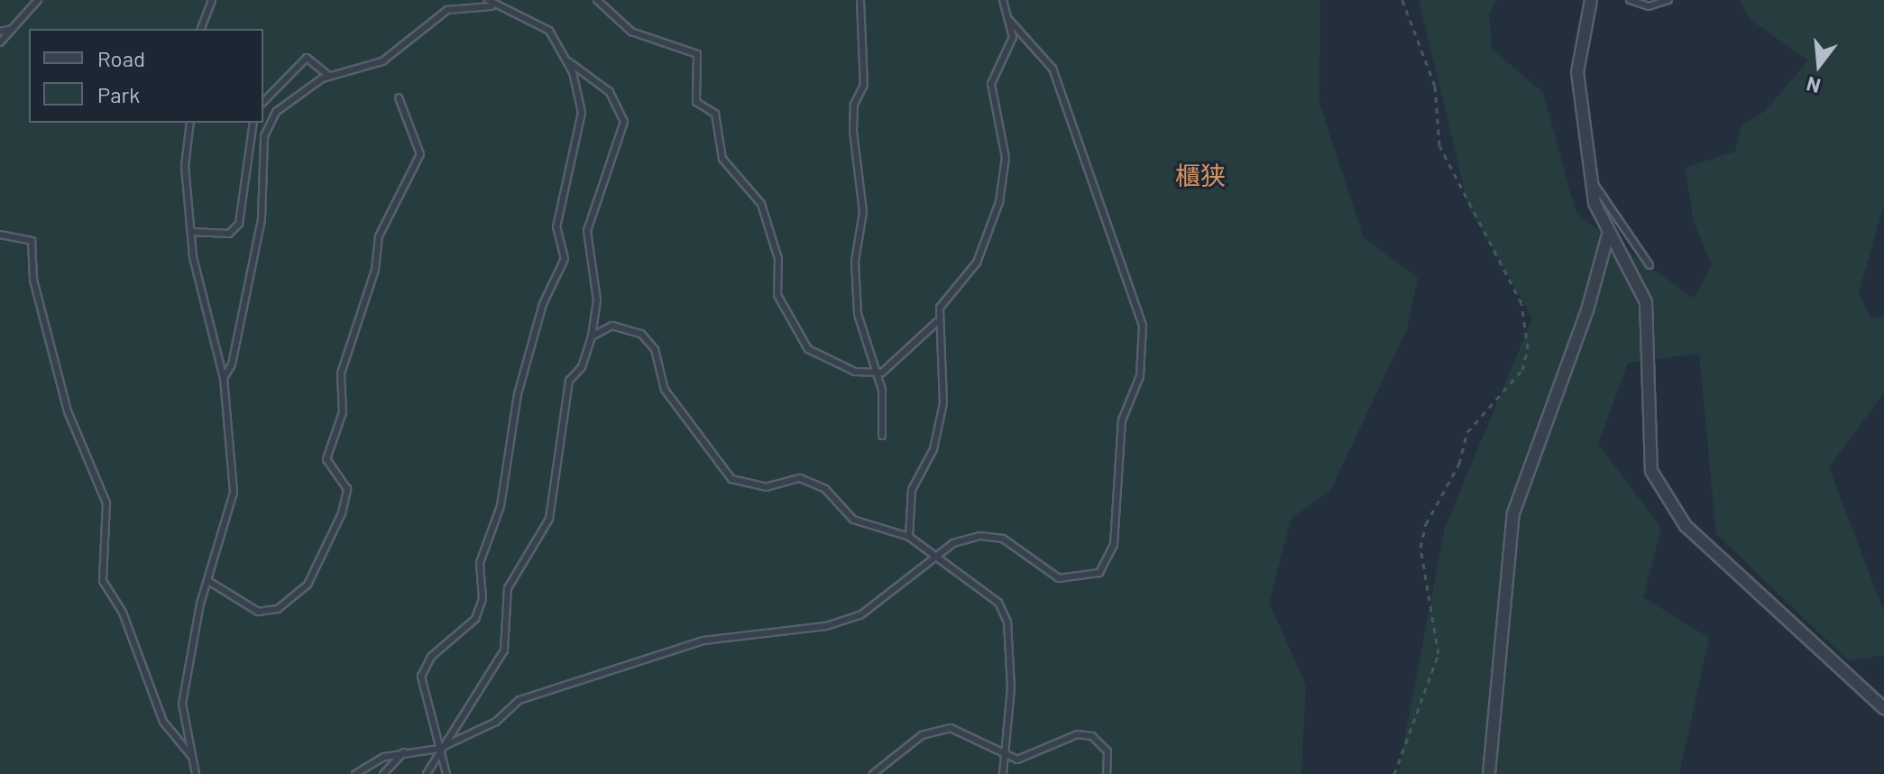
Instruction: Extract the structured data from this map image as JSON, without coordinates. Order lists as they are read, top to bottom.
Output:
{
  "districts": ["櫃狭"],
  "legend": ["Road", "Park"],
  "north": "bottom"
}
